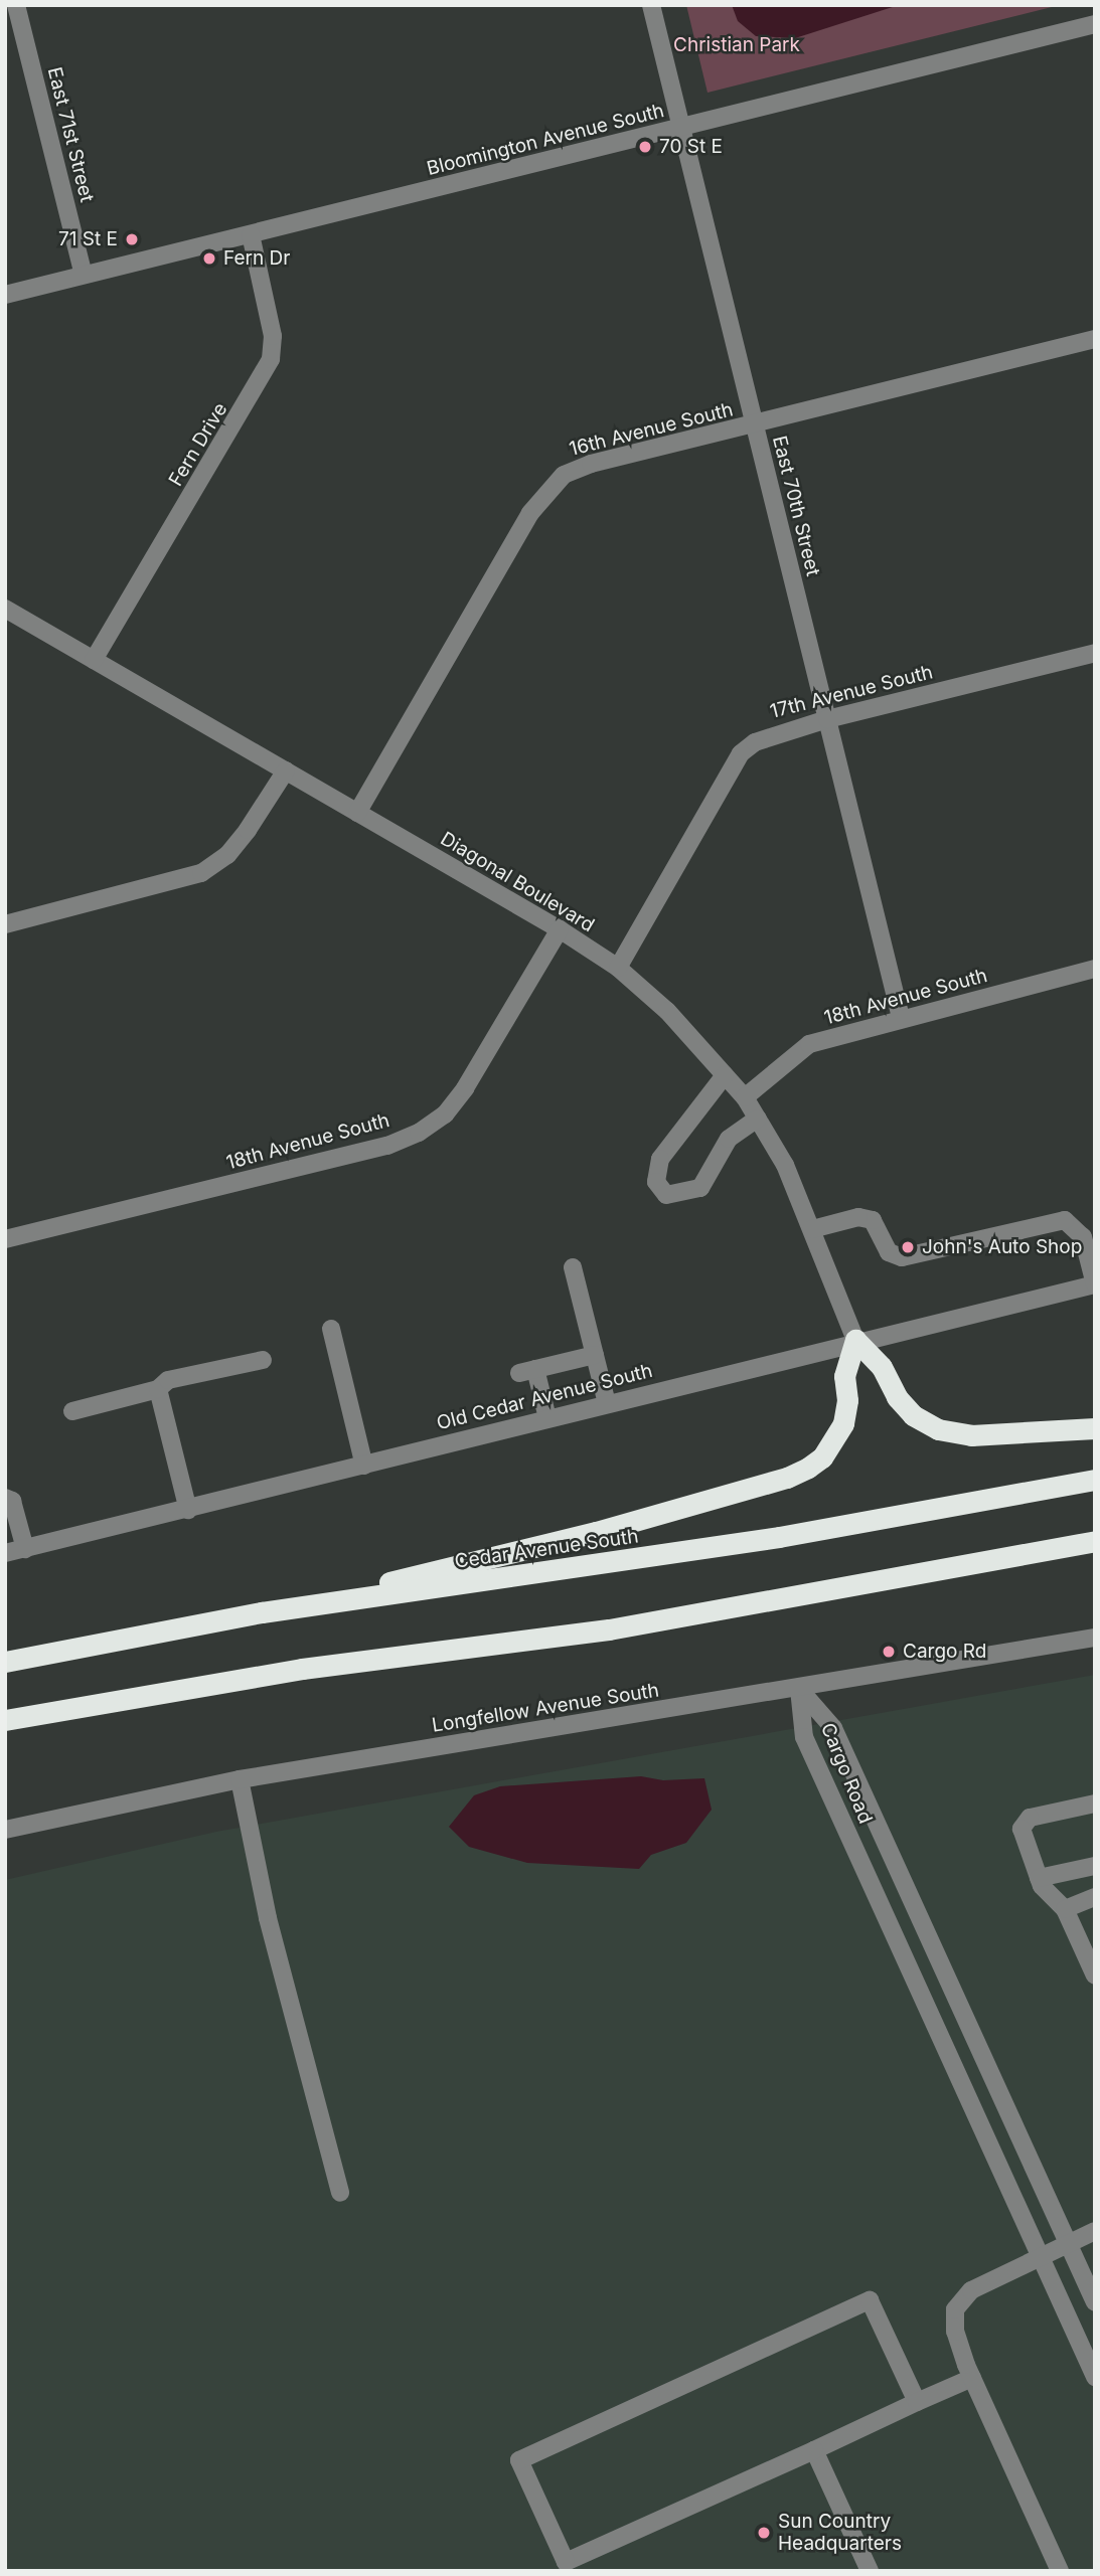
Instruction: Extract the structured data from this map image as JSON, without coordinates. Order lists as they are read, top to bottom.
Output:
{
  "streets": {
    "highway": ["Cedar Avenue South"],
    "street": [
      "East 71st Street",
      "Bloomington Avenue South",
      "16th Avenue South",
      "Fern Drive",
      "East 70th Street",
      "17th Avenue South",
      "Diagonal Boulevard",
      "18th Avenue South",
      "Old Cedar Avenue South",
      "Longfellow Avenue South",
      "Cargo Road"
    ]
  },
  "crossings": [
    ["East 71st Street", "Bloomington Avenue South"],
    ["Bloomington Avenue South", "Fern Drive"],
    ["Bloomington Avenue South", "East 70th Street"],
    ["16th Avenue South", "East 70th Street"],
    ["16th Avenue South", "Diagonal Boulevard"],
    ["Fern Drive", "Diagonal Boulevard"],
    ["East 70th Street", "17th Avenue South"],
    ["East 70th Street", "18th Avenue South"],
    ["17th Avenue South", "Diagonal Boulevard"],
    ["Diagonal Boulevard", "18th Avenue South"],
    ["Diagonal Boulevard", "Old Cedar Avenue South"],
    ["Longfellow Avenue South", "Cargo Road"]
  ],
  "parks": ["Christian Park"],
  "places": [
    "70 St E",
    "71 St E",
    "Fern Dr",
    "John's Auto Shop",
    "Cargo Rd",
    "Sun Country Headquarters"
  ]
}
